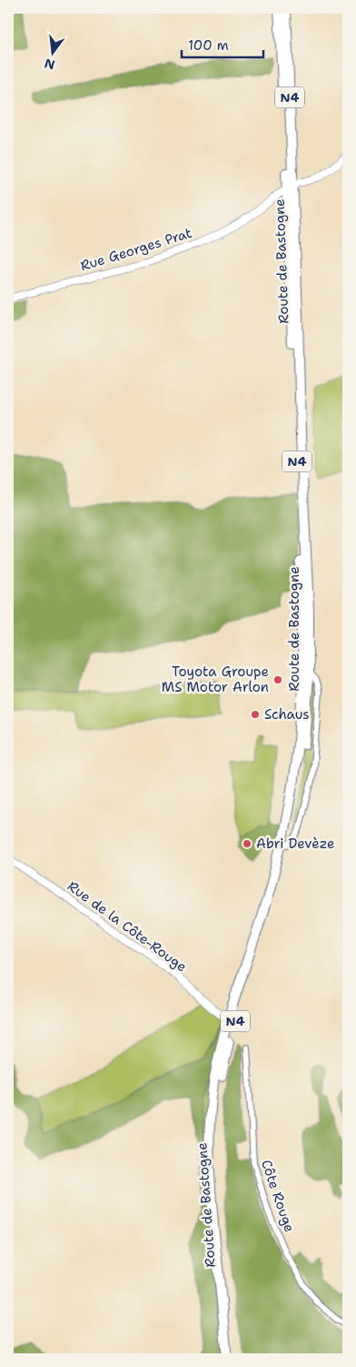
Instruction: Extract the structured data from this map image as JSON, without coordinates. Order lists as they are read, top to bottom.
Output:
{
  "streets": {
    "main road": ["N4", "Route de Bastogne"],
    "street": ["Rue Georges Prat", "Rue de la Côte-Rouge", "Côte Rouge"]
  },
  "crossings": [
    ["Rue Georges Prat", "Route de Bastogne"],
    ["Route de Bastogne", "Rue de la Côte-Rouge"]
  ],
  "places": ["Toyota Groupe MS Motor Arlon", "Schaus", "Abri Devèze"],
  "scale_bar": "100 m",
  "north": "bottom"
}
